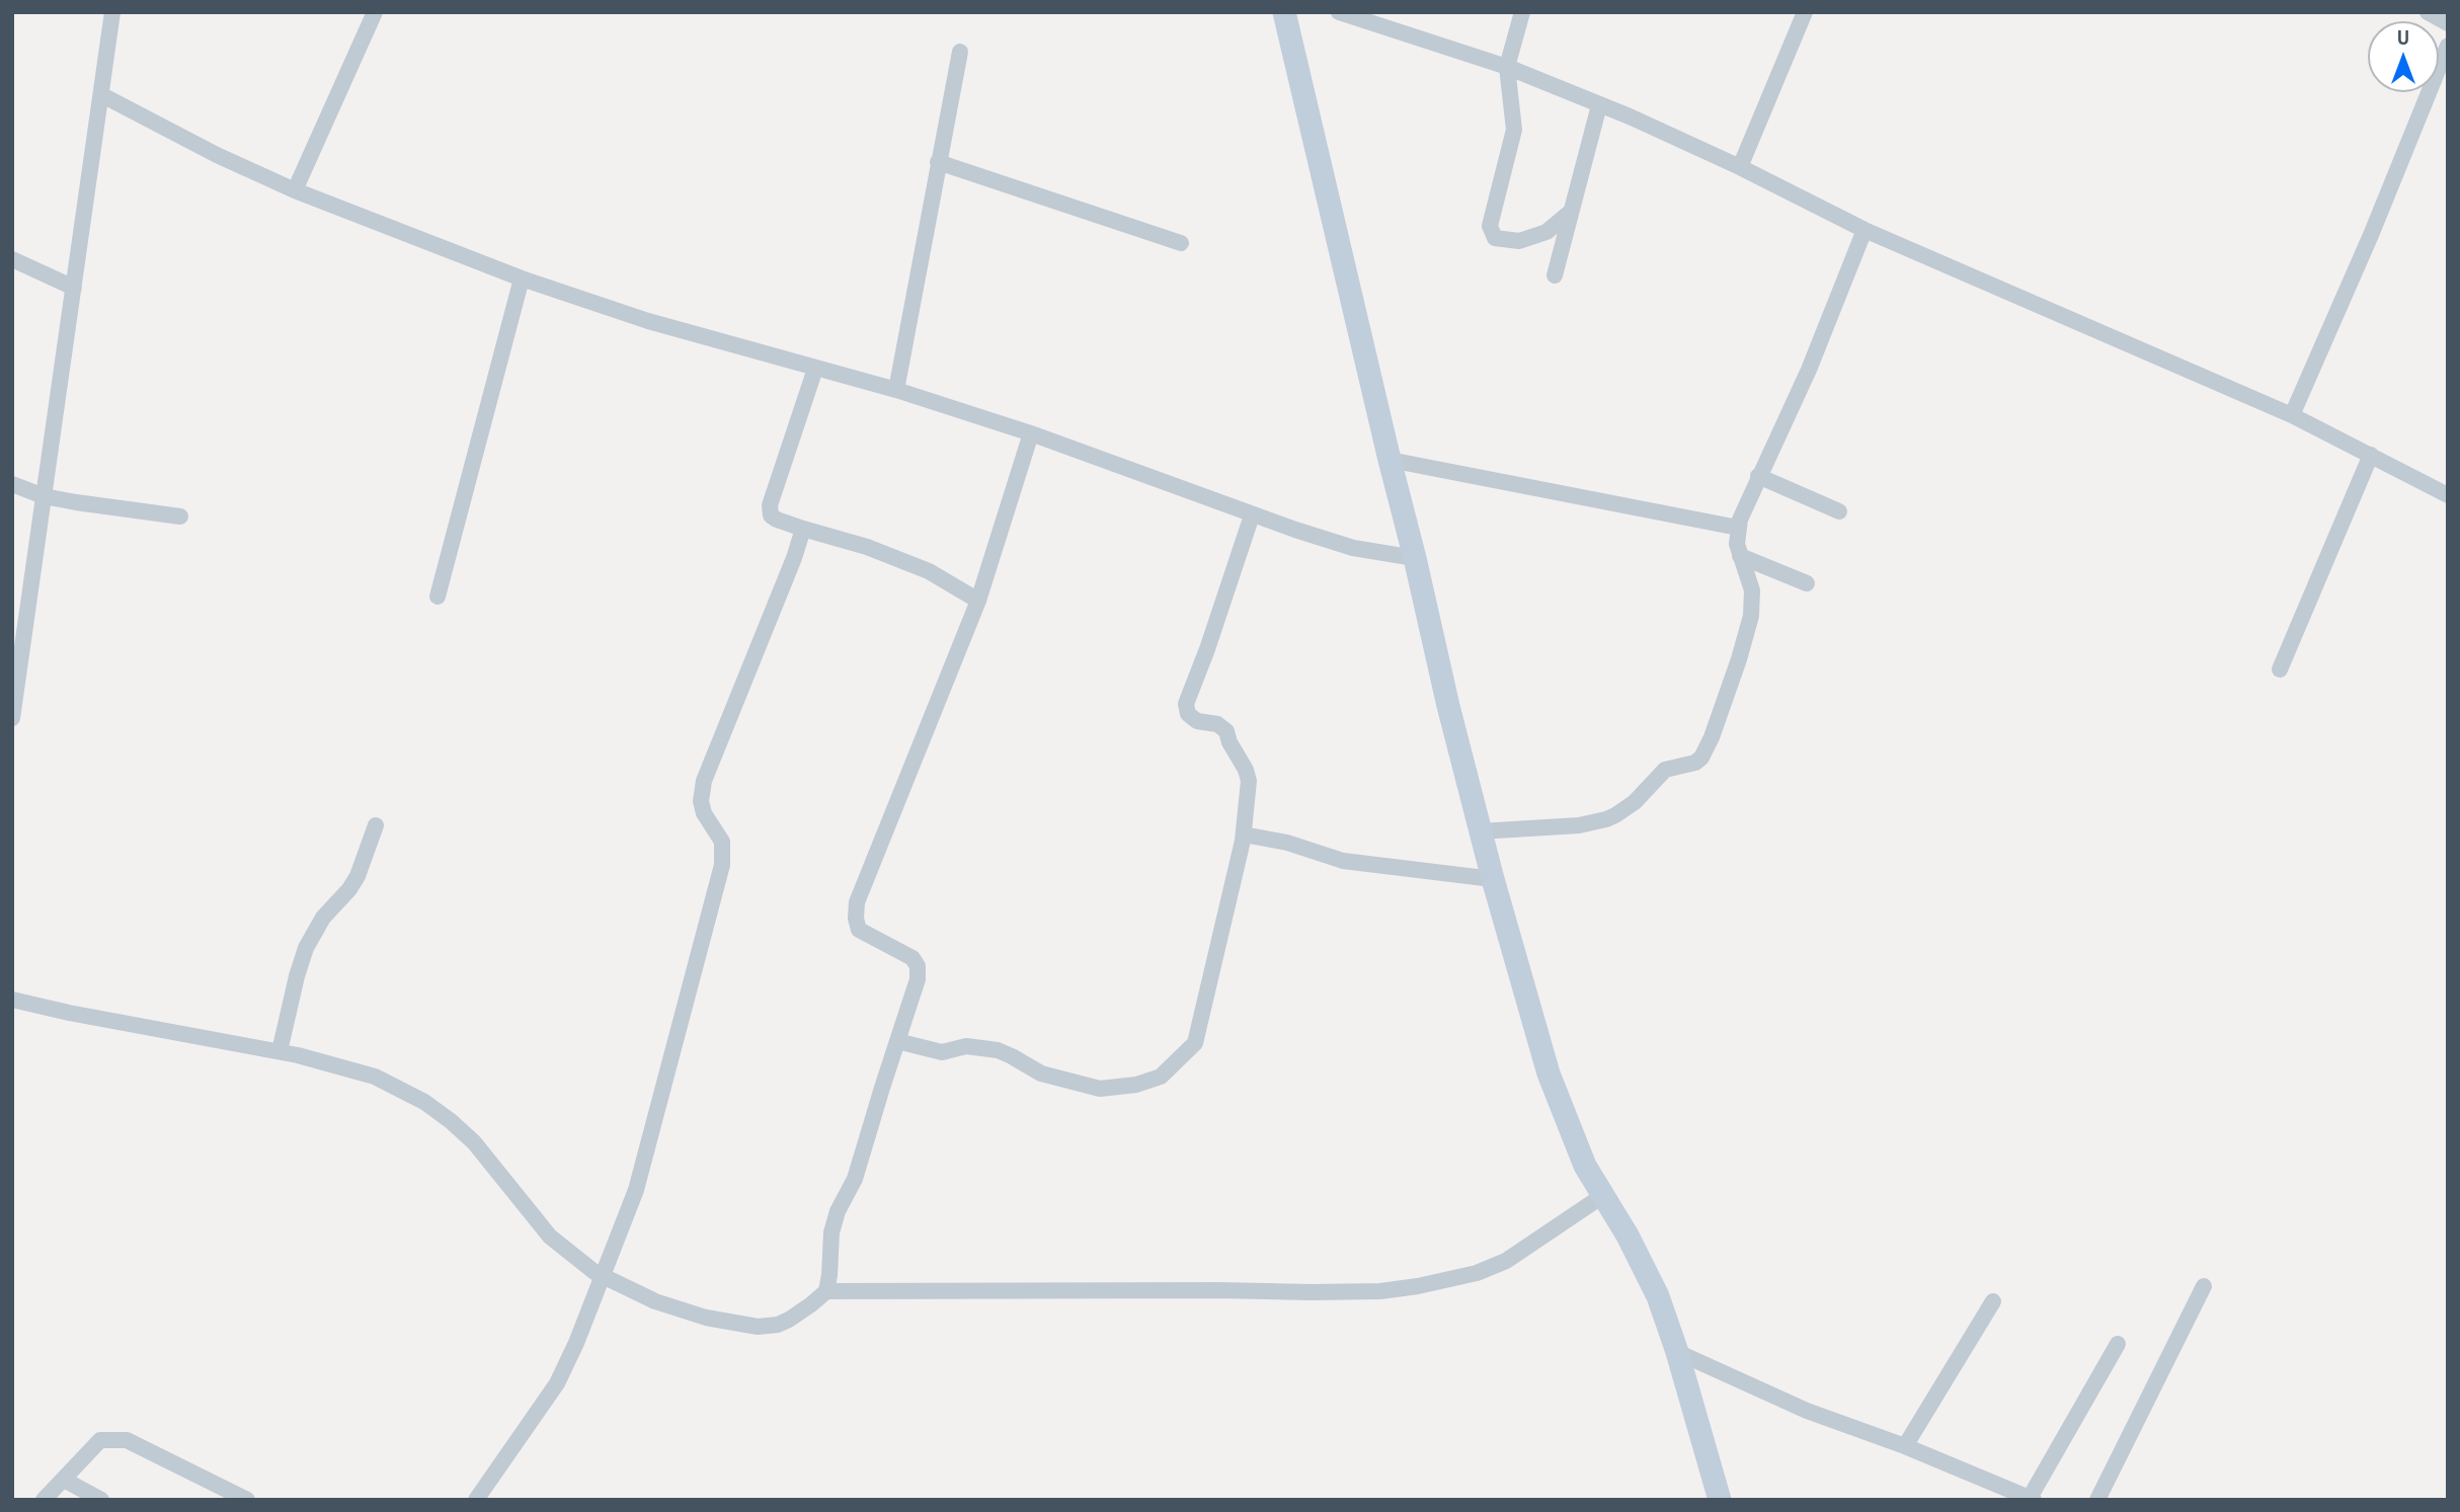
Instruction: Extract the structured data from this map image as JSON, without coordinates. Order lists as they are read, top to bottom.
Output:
{
  "north": "top"
}
